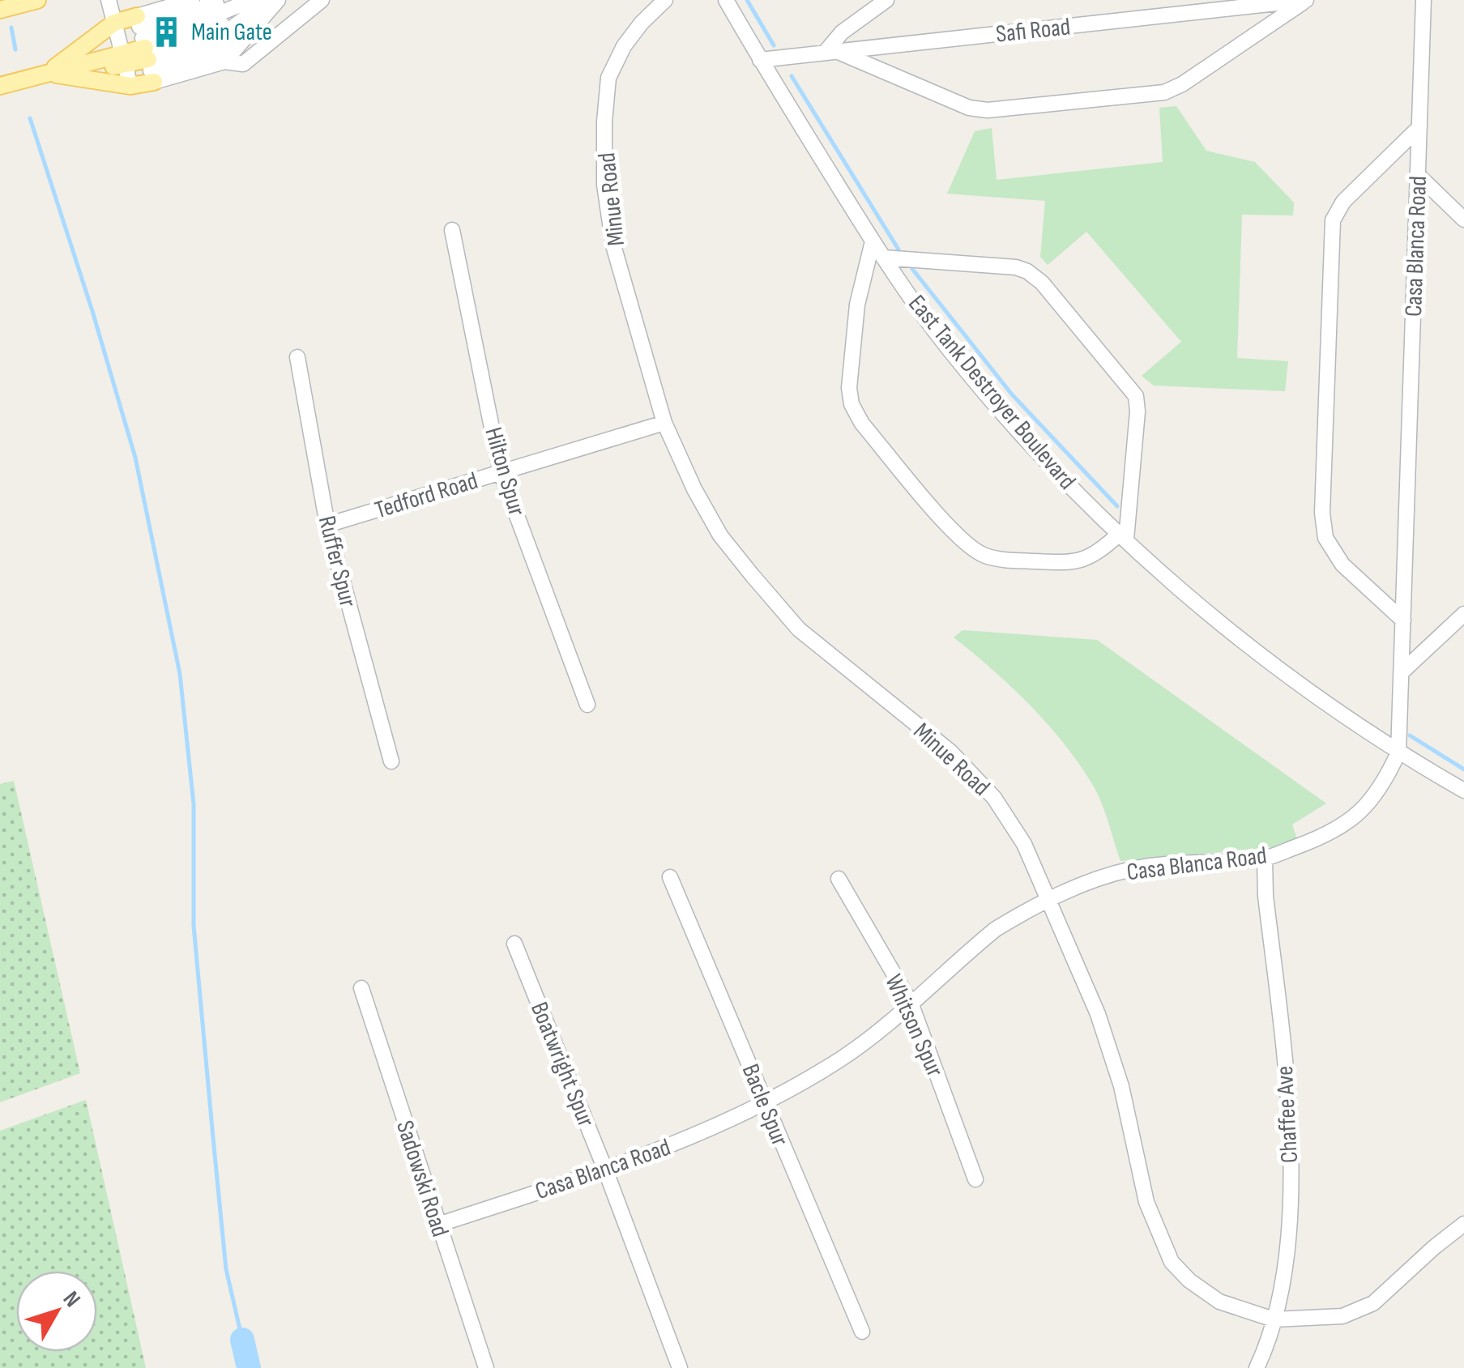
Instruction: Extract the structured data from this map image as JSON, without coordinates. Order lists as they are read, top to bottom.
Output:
{
  "streets": {
    "street": [
      "Safi Road",
      "Minue Road",
      "Casa Blanca Road",
      "East Tank Destroyer Boulevard",
      "Hilton Spur",
      "Tedford Road",
      "Ruffer Spur",
      "Whitson Spur",
      "Boatwright Spur",
      "Bacle Spur",
      "Chaffee Ave",
      "Sadowski Road"
    ]
  },
  "crossings": [
    ["Safi Road", "East Tank Destroyer Boulevard"],
    ["Minue Road", "Casa Blanca Road"],
    ["Minue Road", "Tedford Road"],
    ["Minue Road", "Chaffee Ave"],
    ["Casa Blanca Road", "East Tank Destroyer Boulevard"],
    ["Casa Blanca Road", "Whitson Spur"],
    ["Casa Blanca Road", "Boatwright Spur"],
    ["Casa Blanca Road", "Bacle Spur"],
    ["Casa Blanca Road", "Chaffee Ave"],
    ["Casa Blanca Road", "Sadowski Road"],
    ["Hilton Spur", "Tedford Road"],
    ["Tedford Road", "Ruffer Spur"]
  ],
  "places": {
    "building": ["Main Gate"]
  },
  "north": "top right"
}
